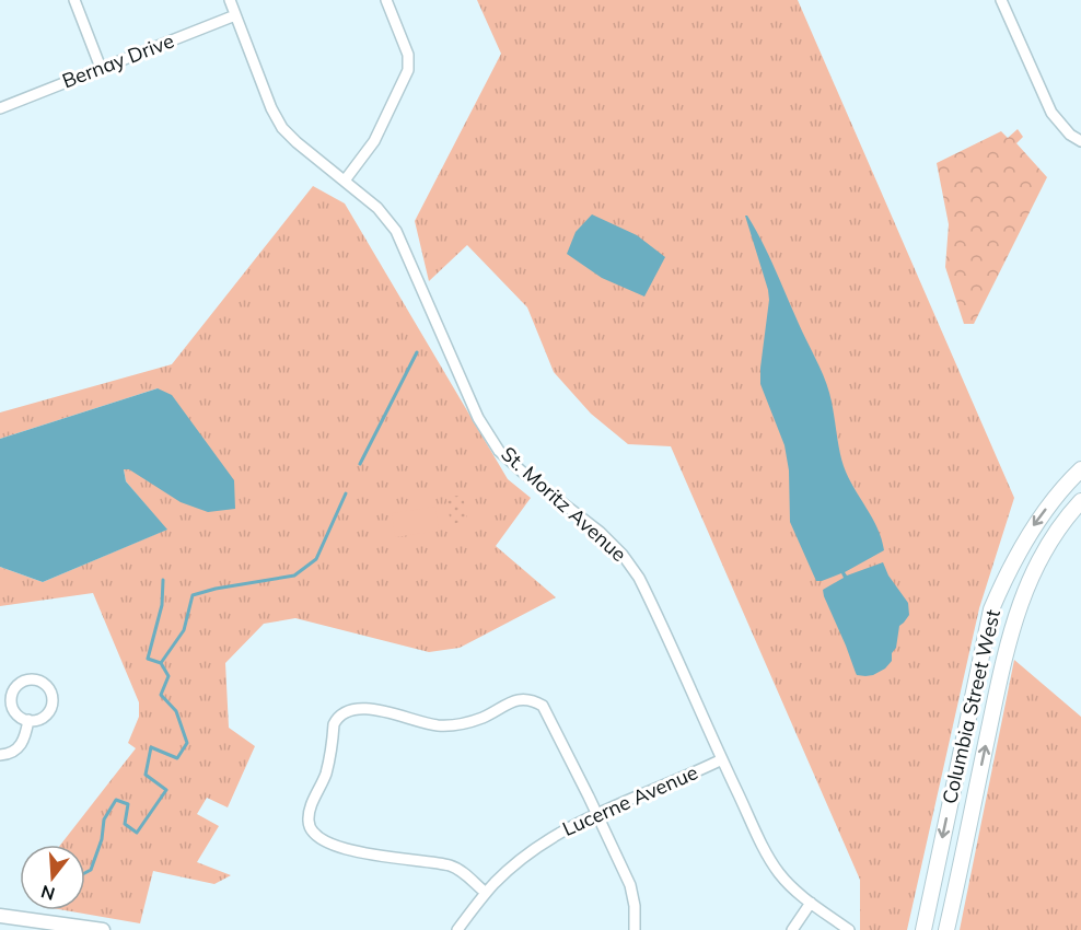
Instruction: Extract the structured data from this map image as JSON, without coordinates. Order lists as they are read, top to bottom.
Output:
{
  "streets": {
    "main road": ["Columbia Street West"],
    "street": ["Bernay Drive", "St. Moritz Avenue", "Lucerne Avenue"]
  },
  "crossings": [
    ["Bernay Drive", "St. Moritz Avenue"],
    ["St. Moritz Avenue", "Lucerne Avenue"]
  ],
  "north": "bottom"
}
